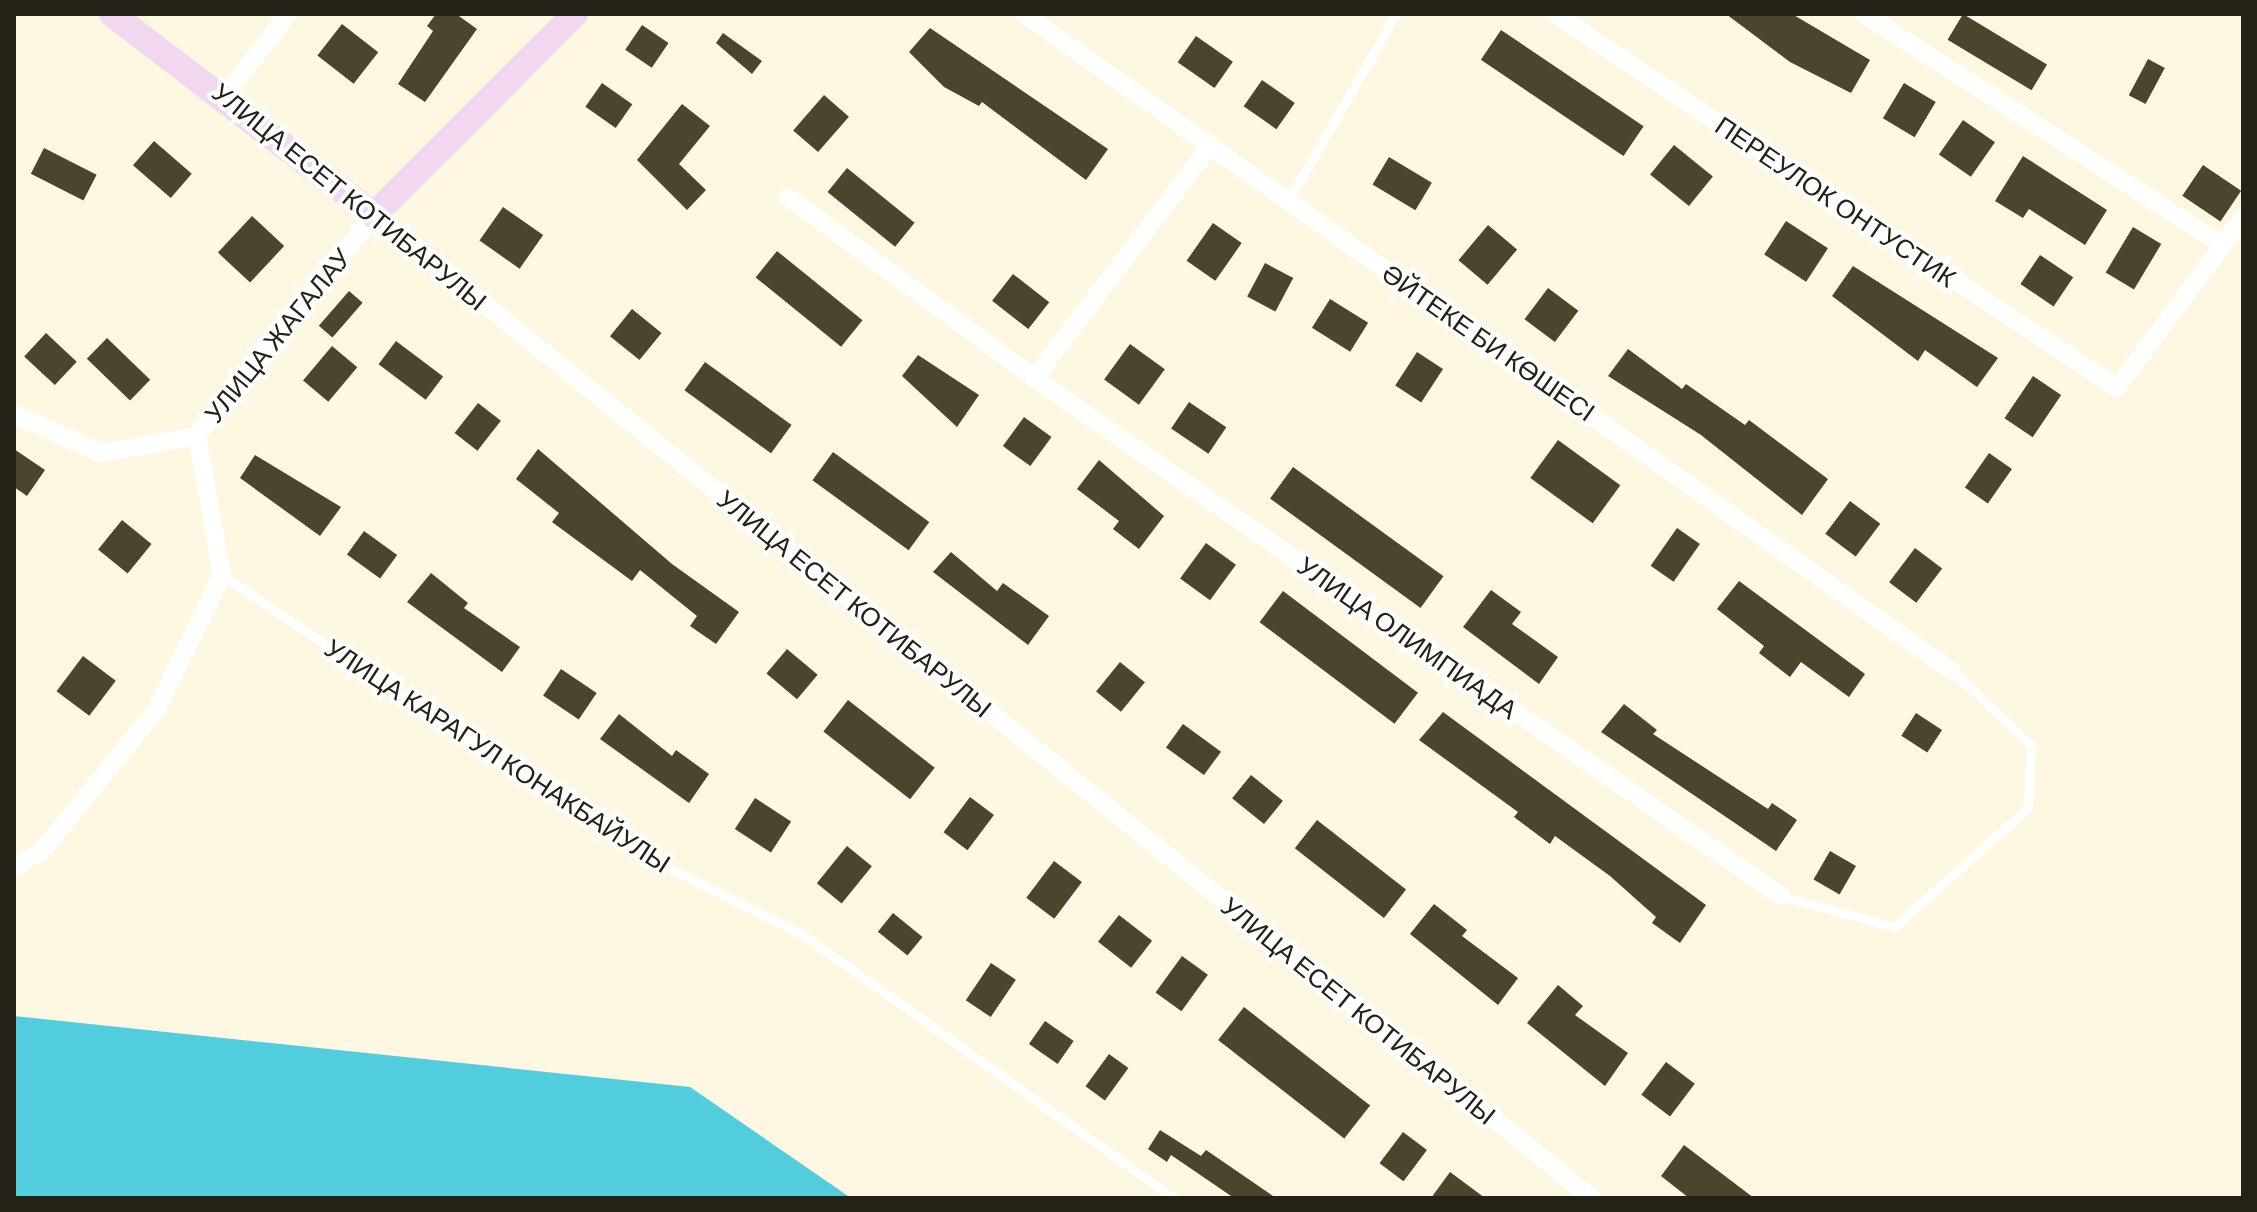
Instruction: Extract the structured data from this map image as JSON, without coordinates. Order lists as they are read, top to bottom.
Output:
{
  "streets": {
    "main road": ["УЛИЦА ЕСЕТ КОТИБАРУЛЫ"],
    "street": [
      "ПЕРЕУЛОК ОНТУСТИК",
      "УЛИЦА ЖАГАЛАУ",
      "ӘЙТЕКЕ БИ КӨШЕСІ",
      "УЛИЦА ОЛИМПИАДА"
    ],
    "lane": ["УЛИЦА КАРАГУЛ КОНАКБАЙУЛЫ"]
  },
  "crossings": [
    ["УЛИЦА ЕСЕТ КОТИБАРУЛЫ", "УЛИЦА ЖАГАЛАУ"],
    ["УЛИЦА ЖАГАЛАУ", "УЛИЦА КАРАГУЛ КОНАКБАЙУЛЫ"]
  ]
}
